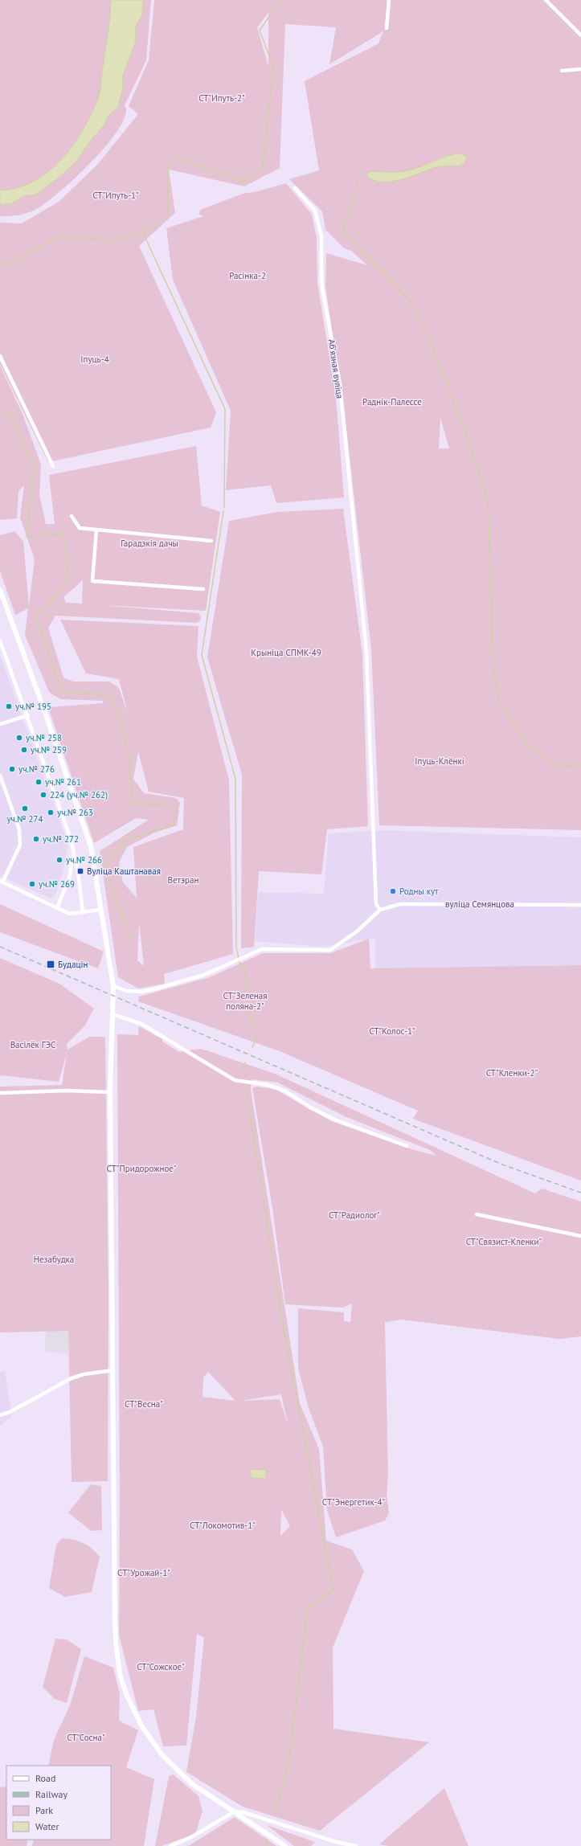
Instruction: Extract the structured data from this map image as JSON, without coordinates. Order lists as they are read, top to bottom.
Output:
{
  "streets": {
    "street": ["Абʼязная вуліца", "вуліца Семянцова"]
  },
  "crossings": [
    ["Абʼязная вуліца", "вуліца Семянцова"]
  ],
  "parks": [
    "СТ\"Ипуть-2\"",
    "СТ\"Ипуть-1\"",
    "Расінка-2",
    "Іпуць-4",
    "Раднік-Палессе",
    "Гарадзкія дачы",
    "Крыніца СПМК-49",
    "Іпуць-Клёнкі",
    "Ветэран",
    "СТ\"Зеленая поляна-2\"",
    "СТ\"Колос-1\"",
    "Васілёк ГЭС",
    "СТ\"Кленки-2\"",
    "СТ\"Придорожное\"",
    "СТ\"Радиолог\"",
    "СТ\"Связист-Кленки\"",
    "Незабудка",
    "СТ\"Весна\"",
    "СТ\"Энергетик-4\"",
    "СТ\"Локомотив-1\"",
    "СТ\"Урожай-1\"",
    "СТ\"Сожское\"",
    "СТ\"Сосна\""
  ],
  "places": {
    "other": [
      "уч.№ 195",
      "уч.№ 258",
      "уч.№ 259",
      "уч.№ 276",
      "уч.№ 261",
      "224 (уч.№ 262)",
      "уч.№ 274",
      "уч.№ 263",
      "уч.№ 272",
      "уч.№ 266",
      "уч.№ 269",
      "Родны кут"
    ],
    "transit": ["Вуліца Каштанавая", "Будацін"]
  },
  "legend": [
    "Road",
    "Railway",
    "Park",
    "Water"
  ]
}
